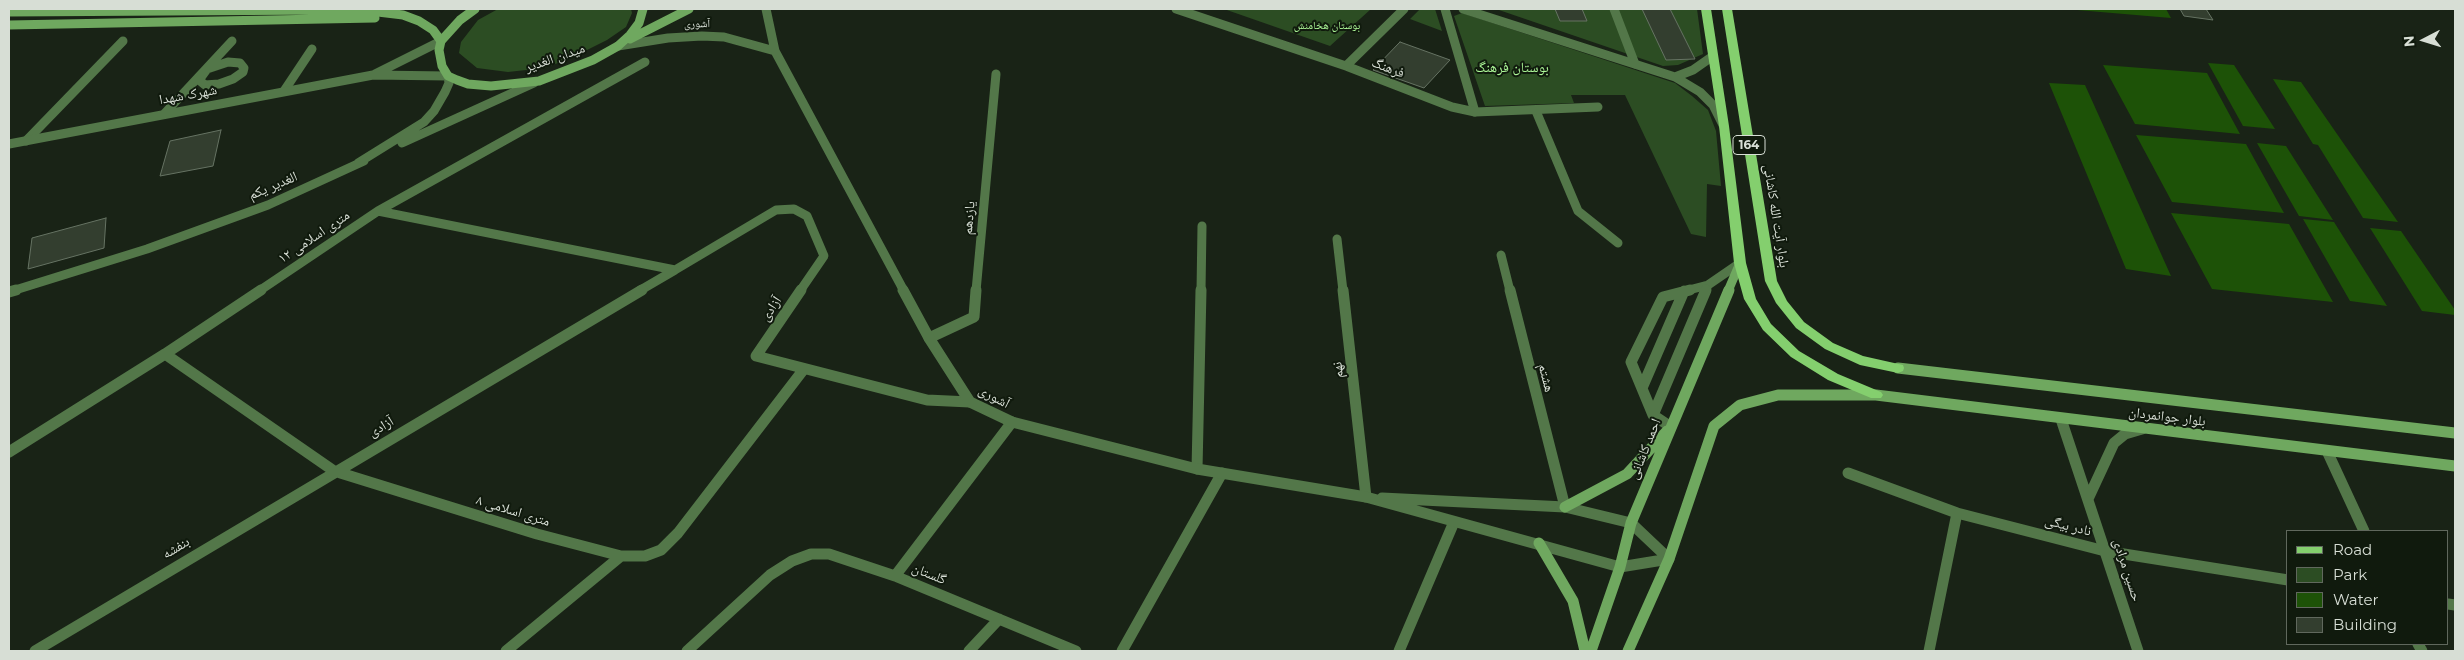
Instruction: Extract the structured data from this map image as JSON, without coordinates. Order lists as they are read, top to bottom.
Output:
{
  "streets": {
    "main road": [
      "میدان الغدیر",
      "164",
      "بلوار آیت الله کاشانی",
      "بلوار جوانمردان",
      "احمد کاشانی"
    ],
    "street": [
      "آشوری",
      "فرهنگ",
      "شهرک شهدا",
      "الغدیر یکم",
      "یازدهم",
      "۱۲ متری اسلامی",
      "آزادی",
      "نهم",
      "هشتم",
      "۸ متری اسلامی",
      "نادر بیگی",
      "بنفشه",
      "حسین مرادی",
      "گلستان"
    ]
  },
  "crossings": [
    ["آشوری", "میدان الغدیر"],
    ["آشوری", "یازدهم"],
    ["آشوری", "آزادی"],
    ["آشوری", "نهم"],
    ["میدان الغدیر", "الغدیر یکم"],
    ["164", "احمد کاشانی"],
    ["بلوار آیت الله کاشانی", "بلوار جوانمردان"],
    ["۱۲ متری اسلامی", "۸ متری اسلامی"],
    ["آزادی", "۸ متری اسلامی"],
    ["آزادی", "بنفشه"],
    ["بلوار جوانمردان", "حسین مرادی"],
    ["۸ متری اسلامی", "بنفشه"],
    ["نادر بیگی", "حسین مرادی"]
  ],
  "parks": ["بوستان هخامنش", "بوستان فرهنگ"],
  "legend": [
    "Road",
    "Park",
    "Water",
    "Building"
  ],
  "north": "left"
}
